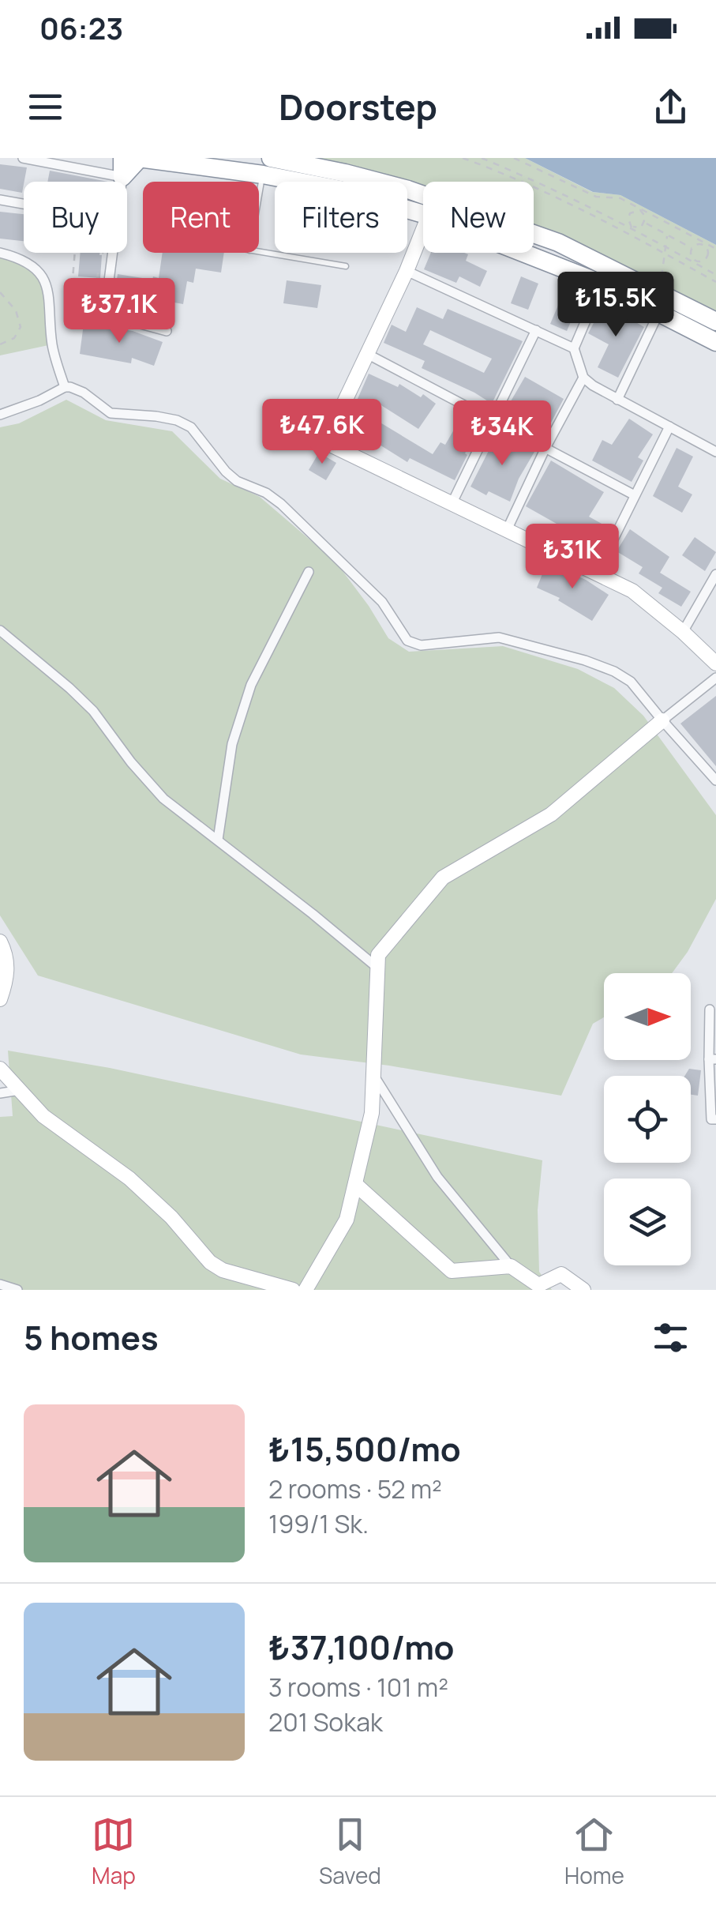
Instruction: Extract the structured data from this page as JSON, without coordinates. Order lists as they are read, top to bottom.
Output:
{
  "north": "right",
  "page": {
    "status": "06:23",
    "header": "Doorstep",
    "chip": [
      "Buy",
      "Rent",
      "Filters",
      "New"
    ],
    "price": [
      "₺15.5K",
      "₺37.1K",
      "₺47.6K",
      "₺34K",
      "₺31K"
    ],
    "heading": "5 homes",
    "list": [
      {
        "name": "₺15,500/mo",
        "note": "2 rooms · 52 m² · 199/1 Sk."
      },
      {
        "name": "₺37,100/mo",
        "note": "3 rooms · 101 m² · 201 Sokak"
      }
    ],
    "tabs": ["Map", "Saved", "Home"]
  }
}
